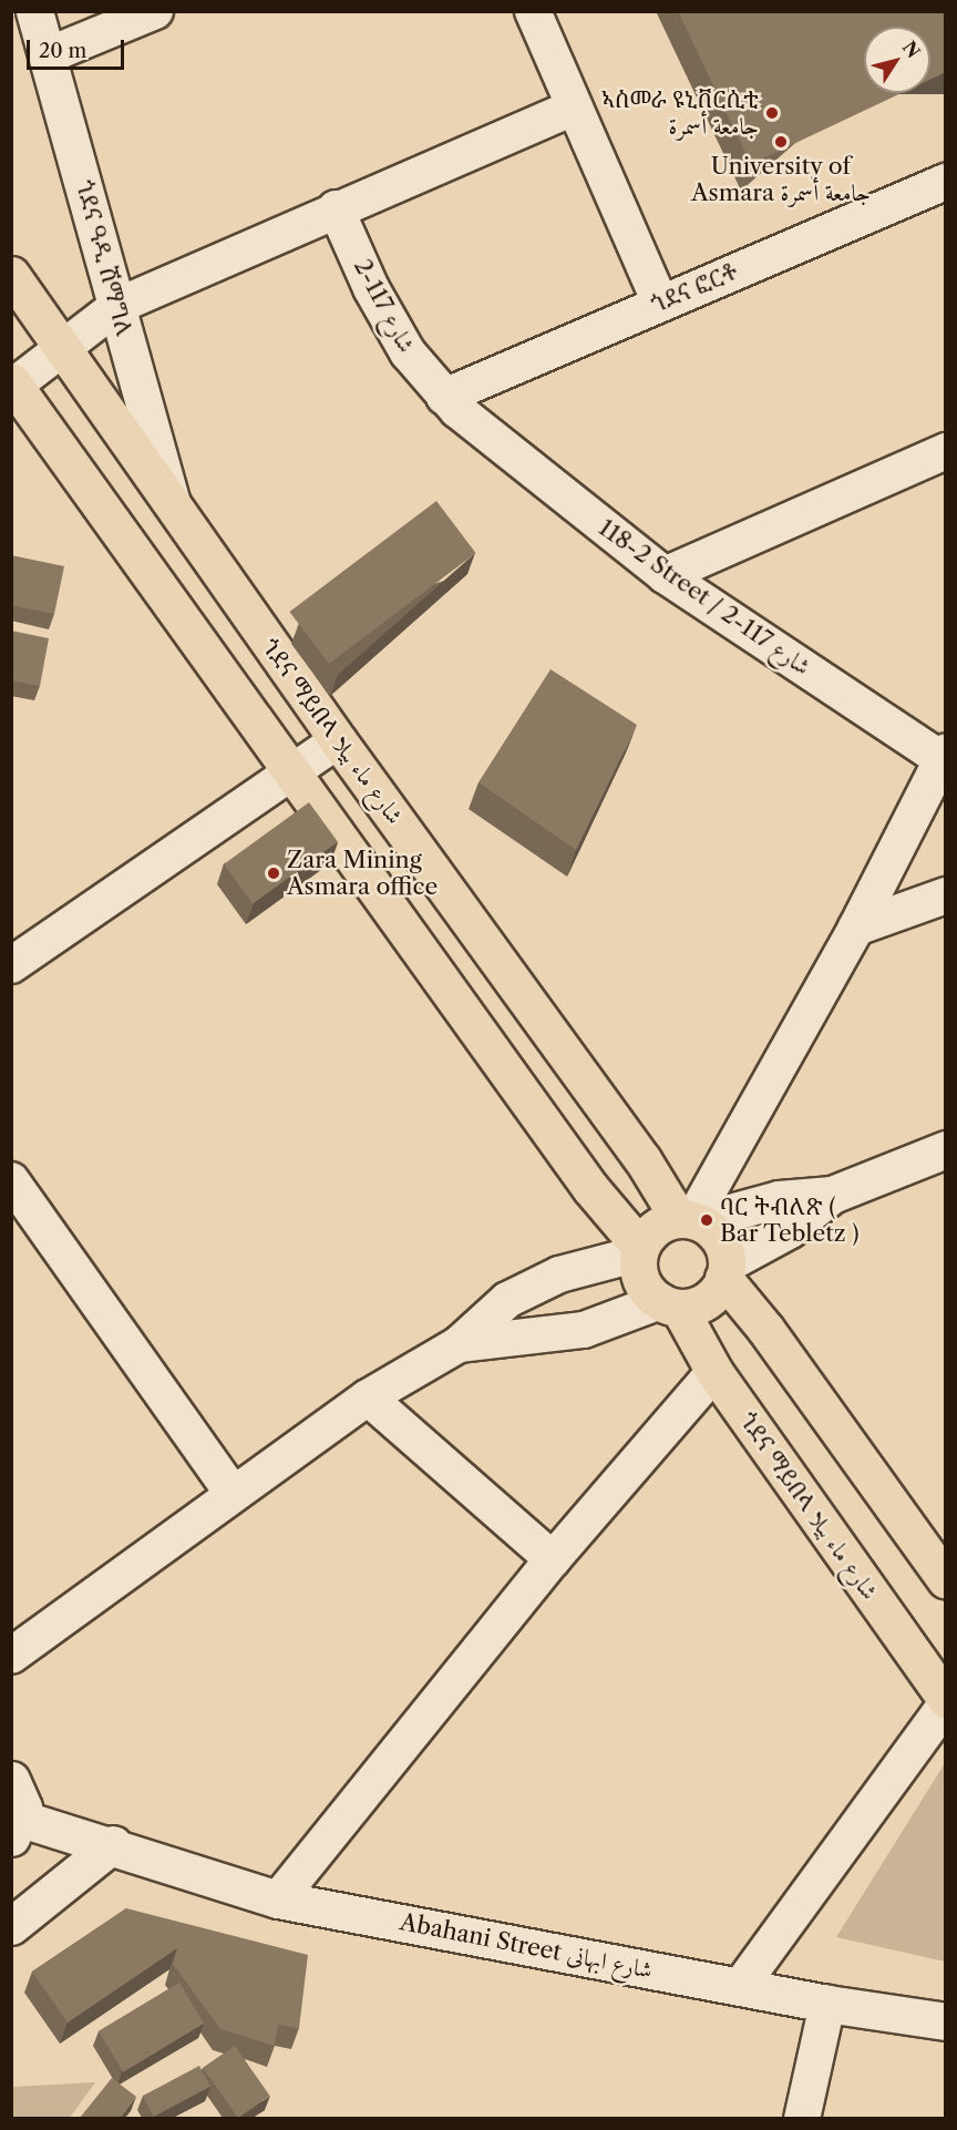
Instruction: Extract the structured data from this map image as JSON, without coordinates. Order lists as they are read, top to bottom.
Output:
{
  "streets": {
    "highway": ["ጎደና ማይበላ شارع ماء بيلا"],
    "street": [
      "ጎደና ዓዲ ሽማግለ",
      "ጎደና ፎርቶ",
      "شارع 117-2",
      "118-2 Street / شارع 117-2",
      "Abahani Street شارع ابهانى"
    ]
  },
  "crossings": [
    ["ጎደና ዓዲ ሽማግለ", "ጎደና ማይበላ شارع ماء بيلا"],
    ["ጎደና ፎርቶ", "شارع 117-2"],
    ["ጎደና ፎርቶ", "118-2 Street / شارع 117-2"],
    ["شارع 117-2", "118-2 Street / شارع 117-2"]
  ],
  "places": [
    "ኣስመራ ዩኒቨርሲቲ جامعة أسمرة",
    "University of Asmara جامعة أسمرة",
    "Zara Mining Asmara office",
    "ባር ትብለጽ ( Bar Tebletz )"
  ],
  "scale_bar": "20 m",
  "north": "top right"
}
